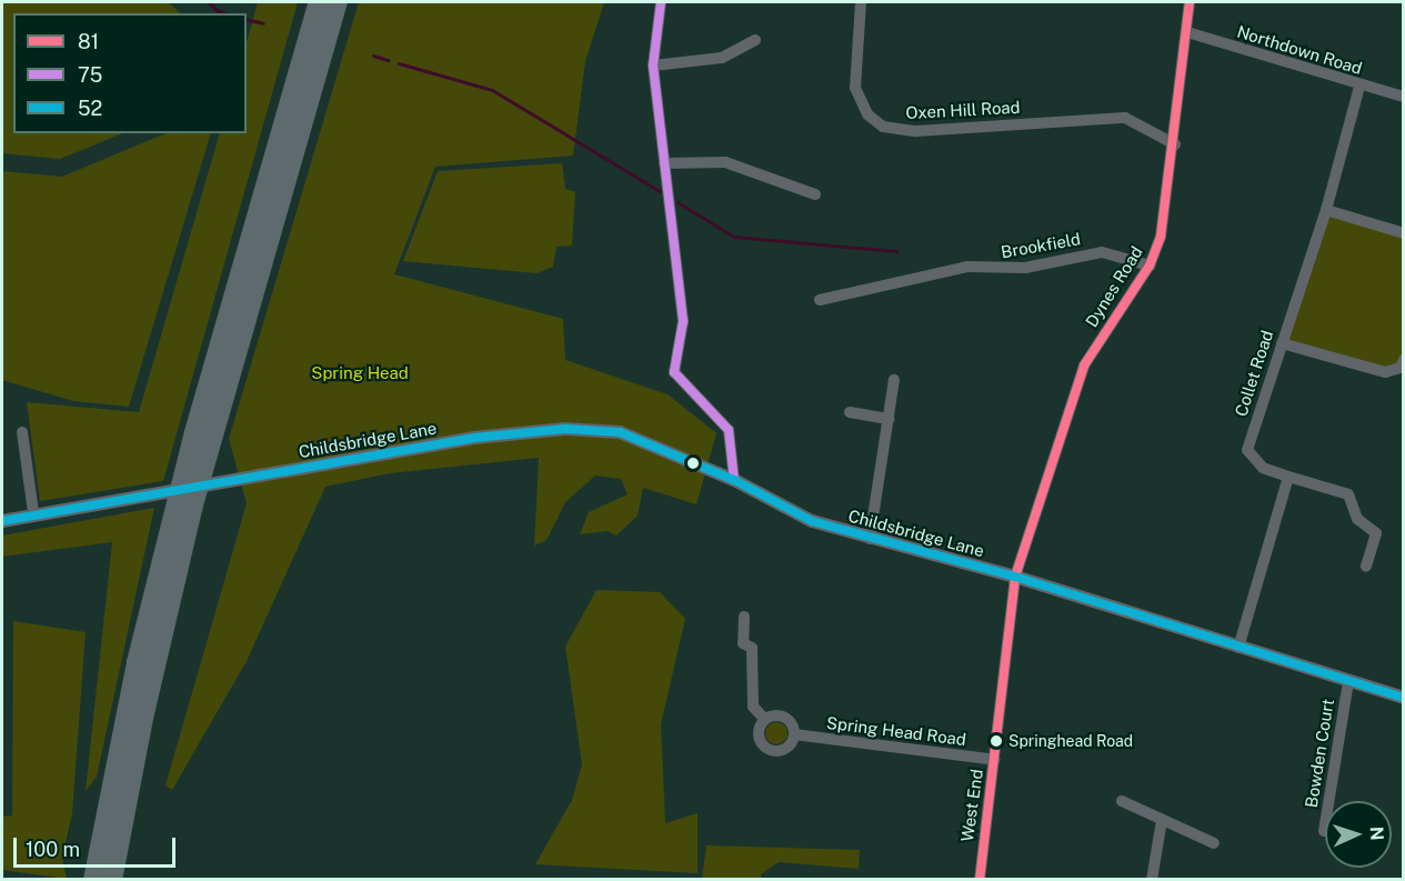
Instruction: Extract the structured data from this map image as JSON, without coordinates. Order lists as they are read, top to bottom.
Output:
{
  "streets": {
    "street": [
      "Northdown Road",
      "Oxen Hill Road",
      "Brookfield",
      "Dynes Road",
      "Collet Road",
      "Childsbridge Lane",
      "Spring Head Road",
      "Bowden Court",
      "West End"
    ]
  },
  "crossings": [
    ["Northdown Road", "Dynes Road"],
    ["Northdown Road", "Collet Road"],
    ["Oxen Hill Road", "Dynes Road"],
    ["Brookfield", "Dynes Road"],
    ["Dynes Road", "Childsbridge Lane"],
    ["Dynes Road", "West End"],
    ["Childsbridge Lane", "Bowden Court"],
    ["Childsbridge Lane", "West End"],
    ["Spring Head Road", "West End"]
  ],
  "parks": ["Spring Head"],
  "places": ["Springhead Road"],
  "lines": ["transit line 81", "transit line 75", "transit line 52"],
  "legend": ["81", "75", "52"],
  "scale_bar": "100 m",
  "north": "right"
}
